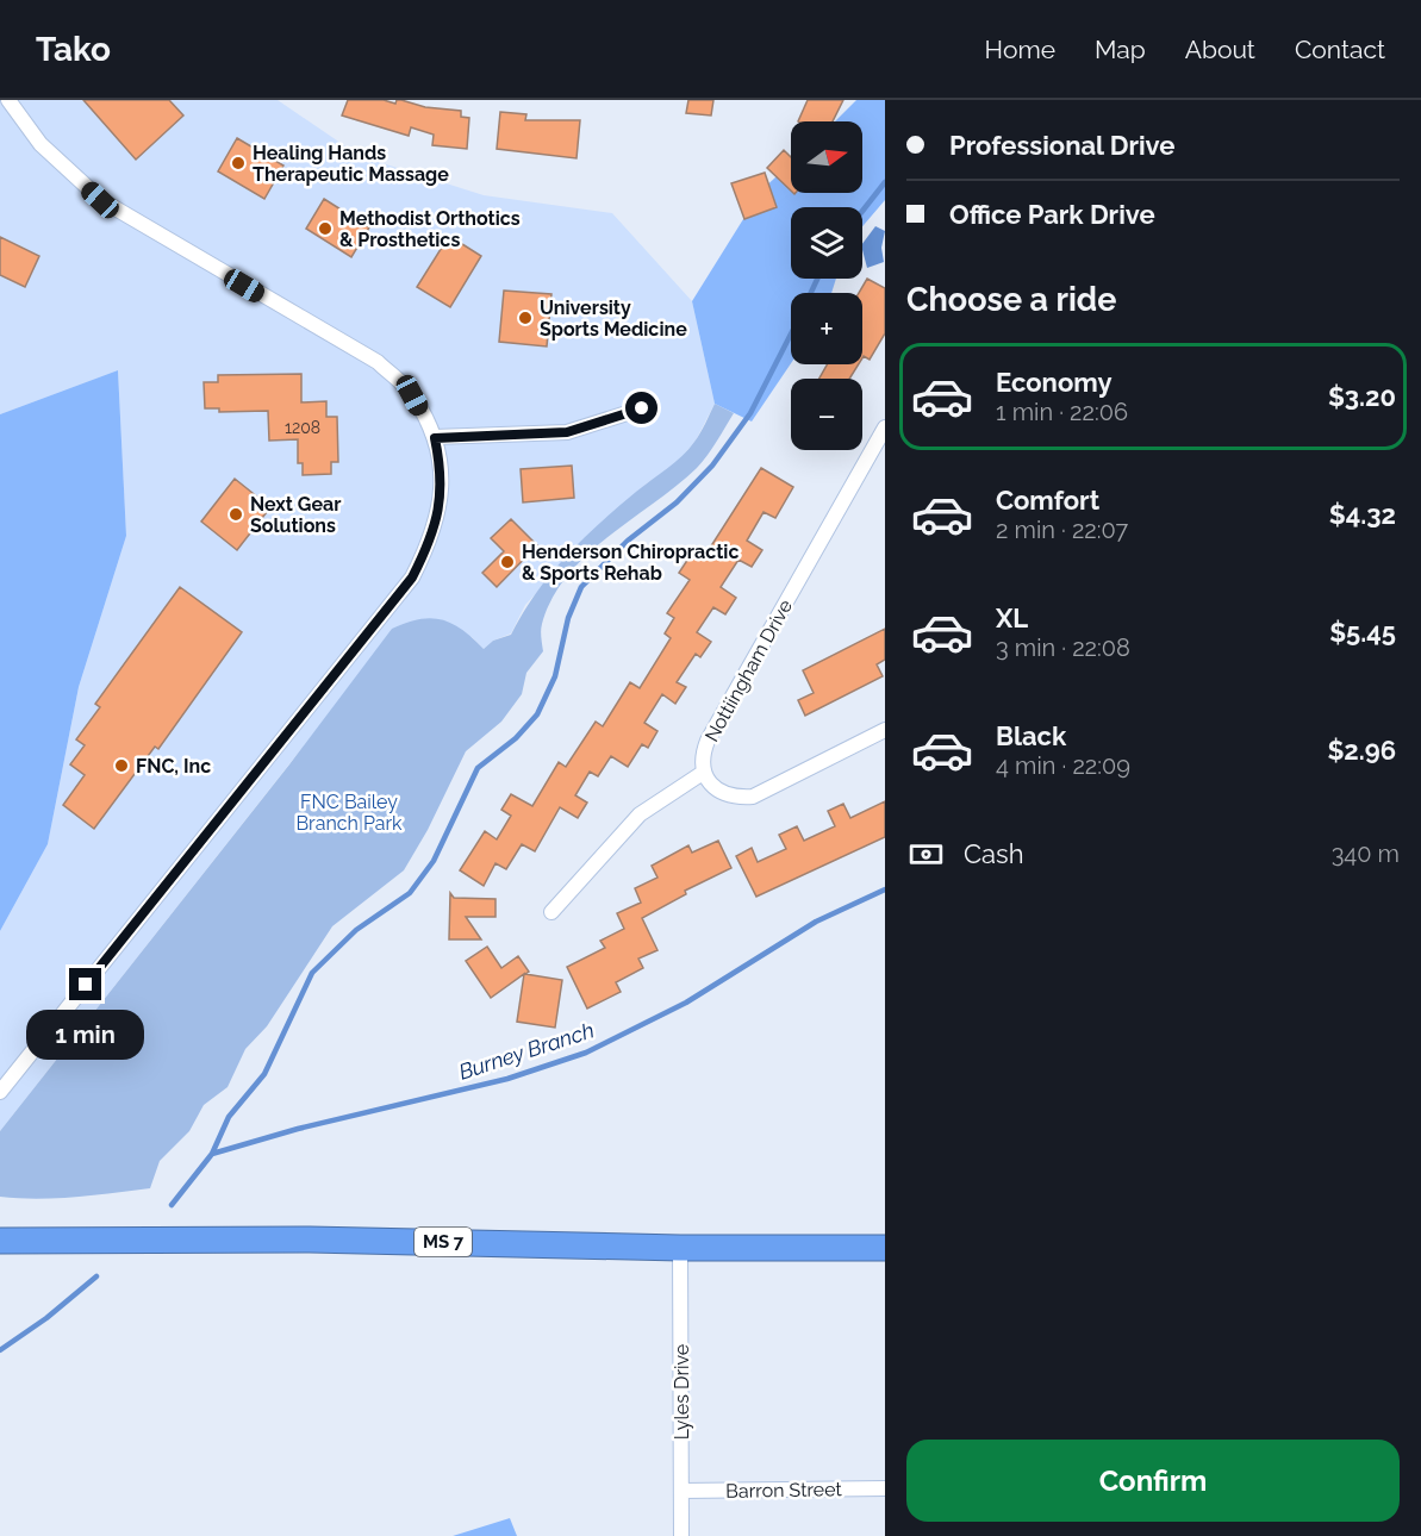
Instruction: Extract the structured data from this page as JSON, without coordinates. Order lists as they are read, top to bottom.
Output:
{
  "streets": {
    "highway": ["MS 7"],
    "street": ["Nottiingham Drive", "Lyles Drive", "Barron Street"]
  },
  "crossings": [
    ["MS 7", "Lyles Drive"],
    ["Lyles Drive", "Barron Street"]
  ],
  "water": ["Burney Branch"],
  "parks": ["FNC Bailey Branch Park"],
  "places": [
    "Healing Hands Therapeutic Massage",
    "Methodist Orthotics & Prosthetics",
    "University Sports Medicine",
    "Next Gear Solutions",
    "Henderson Chiropractic & Sports Rehab",
    "FNC, Inc"
  ],
  "house_numbers": ["1208"],
  "north": "right",
  "page": {
    "header": "Tako",
    "nav": [
      "Home",
      "Map",
      "About",
      "Contact"
    ],
    "banner": ["Professional Drive", "Office Park Drive"],
    "map_buttons": ["+", "−"],
    "heading": "Choose a ride",
    "list": [
      {
        "name": "Economy",
        "note": "1 min · 22:06",
        "value": "$3.20"
      },
      {
        "name": "Comfort",
        "note": "2 min · 22:07",
        "value": "$4.32"
      },
      {
        "name": "XL",
        "note": "3 min · 22:08",
        "value": "$5.45"
      },
      {
        "name": "Black",
        "note": "4 min · 22:09",
        "value": "$2.96"
      }
    ],
    "pay": ["Cash", "340 m"],
    "bubble": "1 min",
    "buttons": "Confirm"
  }
}
